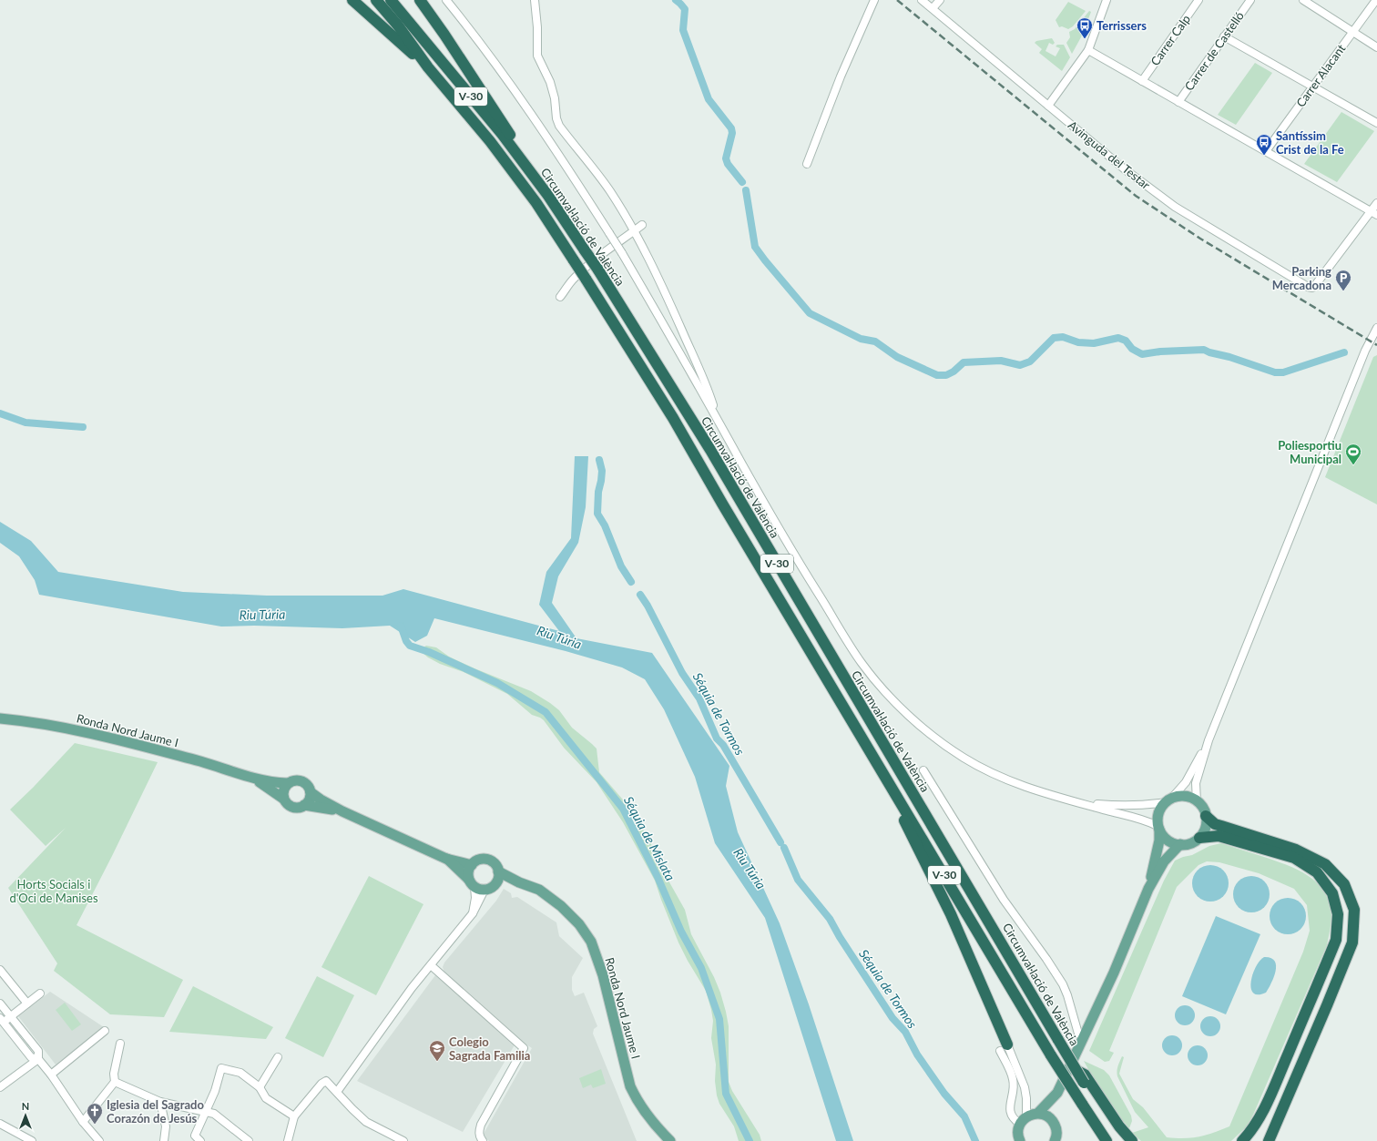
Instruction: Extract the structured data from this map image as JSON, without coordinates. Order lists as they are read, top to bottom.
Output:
{
  "streets": {
    "highway": ["V-30", "Circumval·lació de València"],
    "main road": ["Ronda Nord Jaume I"],
    "street": [
      "Carrer Calp",
      "Carrer de Castelló",
      "Carrer Alacant",
      "Avinguda del Testar"
    ]
  },
  "water": ["Riu Túria", "Séquia de Tormos", "Séquia de Mislata"],
  "parks": ["Horts Socials i d'Oci de Manises"],
  "places": {
    "bus stop": ["Terrissers", "Santíssim Crist de la Fe"],
    "parking": ["Parking Mercadona"],
    "sports": ["Poliesportiu Municipal"],
    "school or university": ["Colegio Sagrada Familia"],
    "church": ["Iglesia del Sagrado Corazón de Jesús"]
  },
  "north": "top"
}
